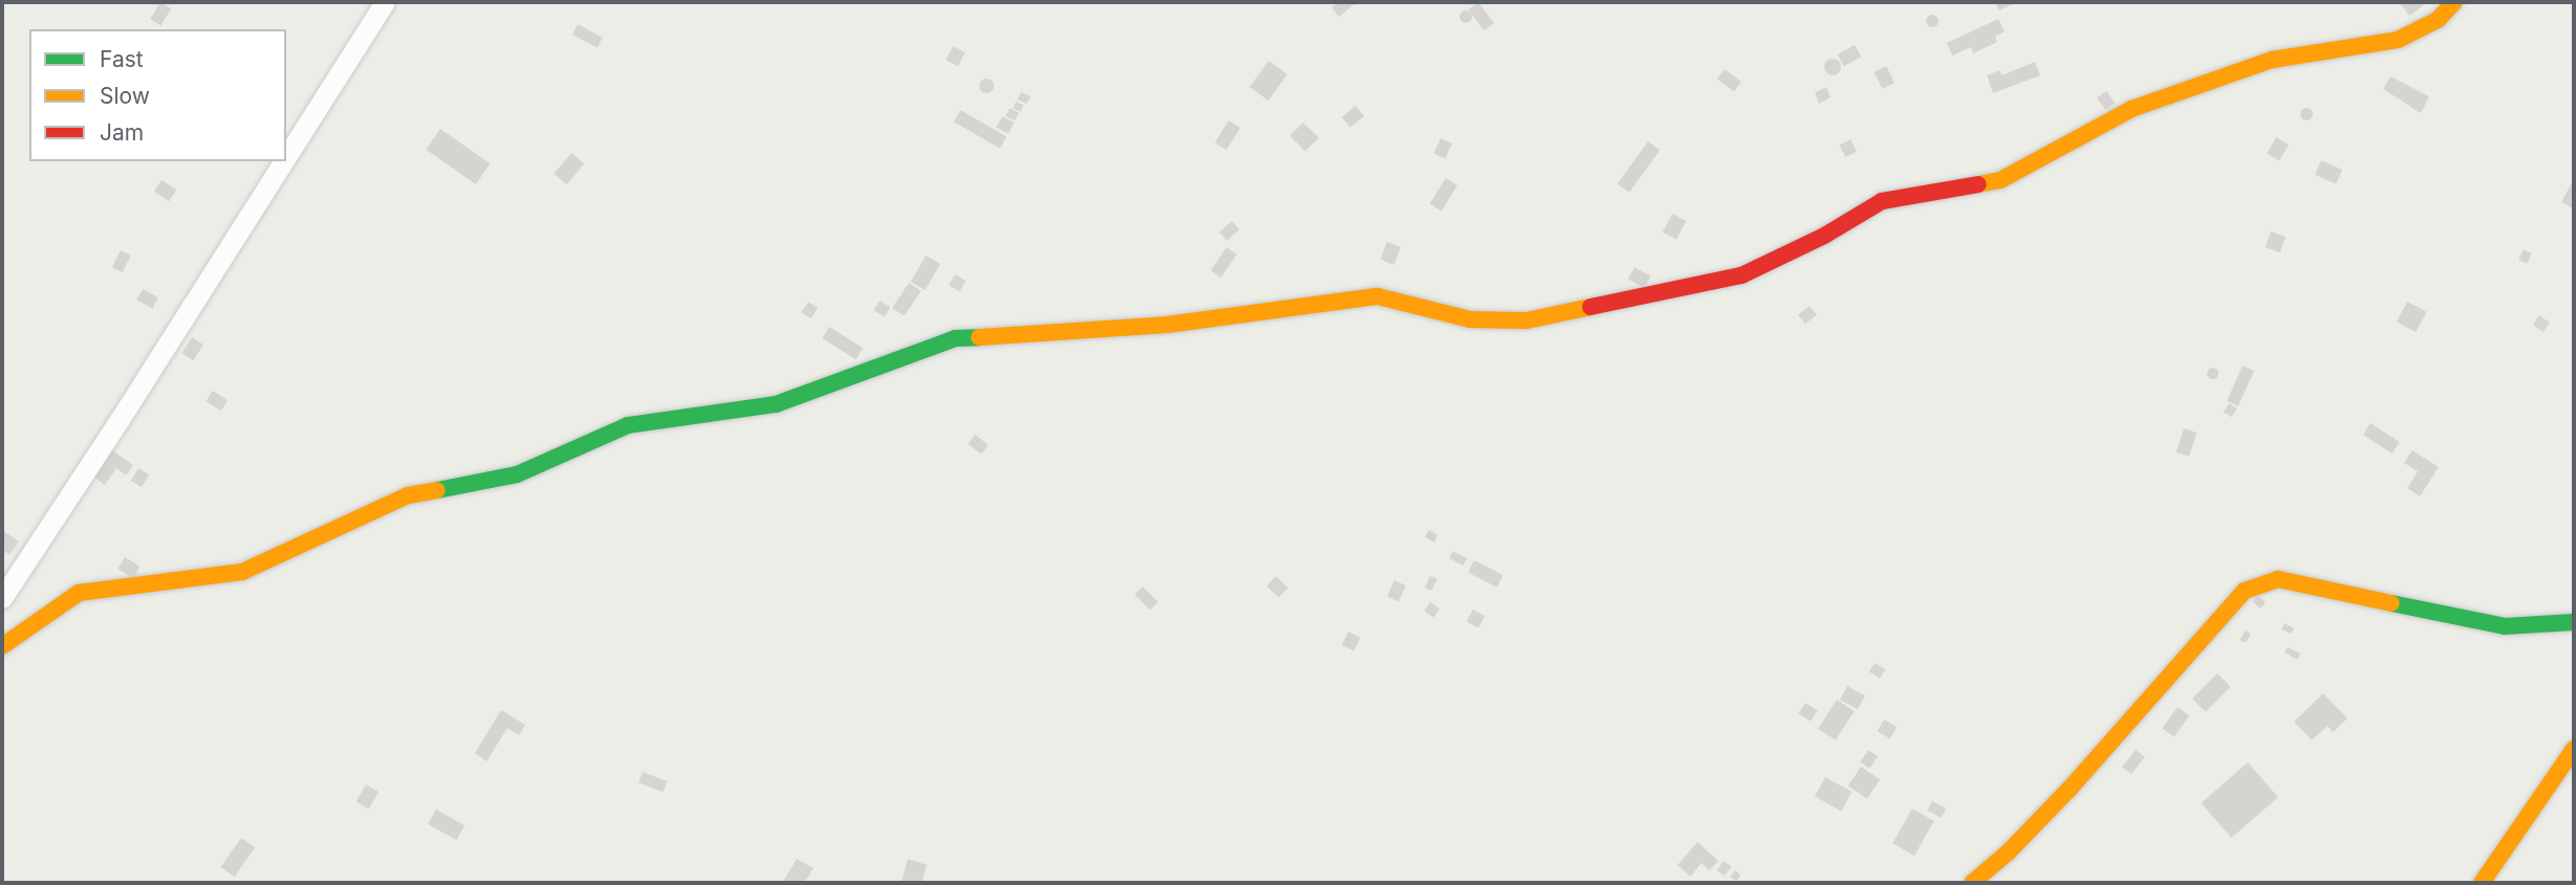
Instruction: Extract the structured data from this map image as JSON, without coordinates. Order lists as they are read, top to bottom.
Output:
{
  "legend": ["Fast", "Slow", "Jam"]
}
